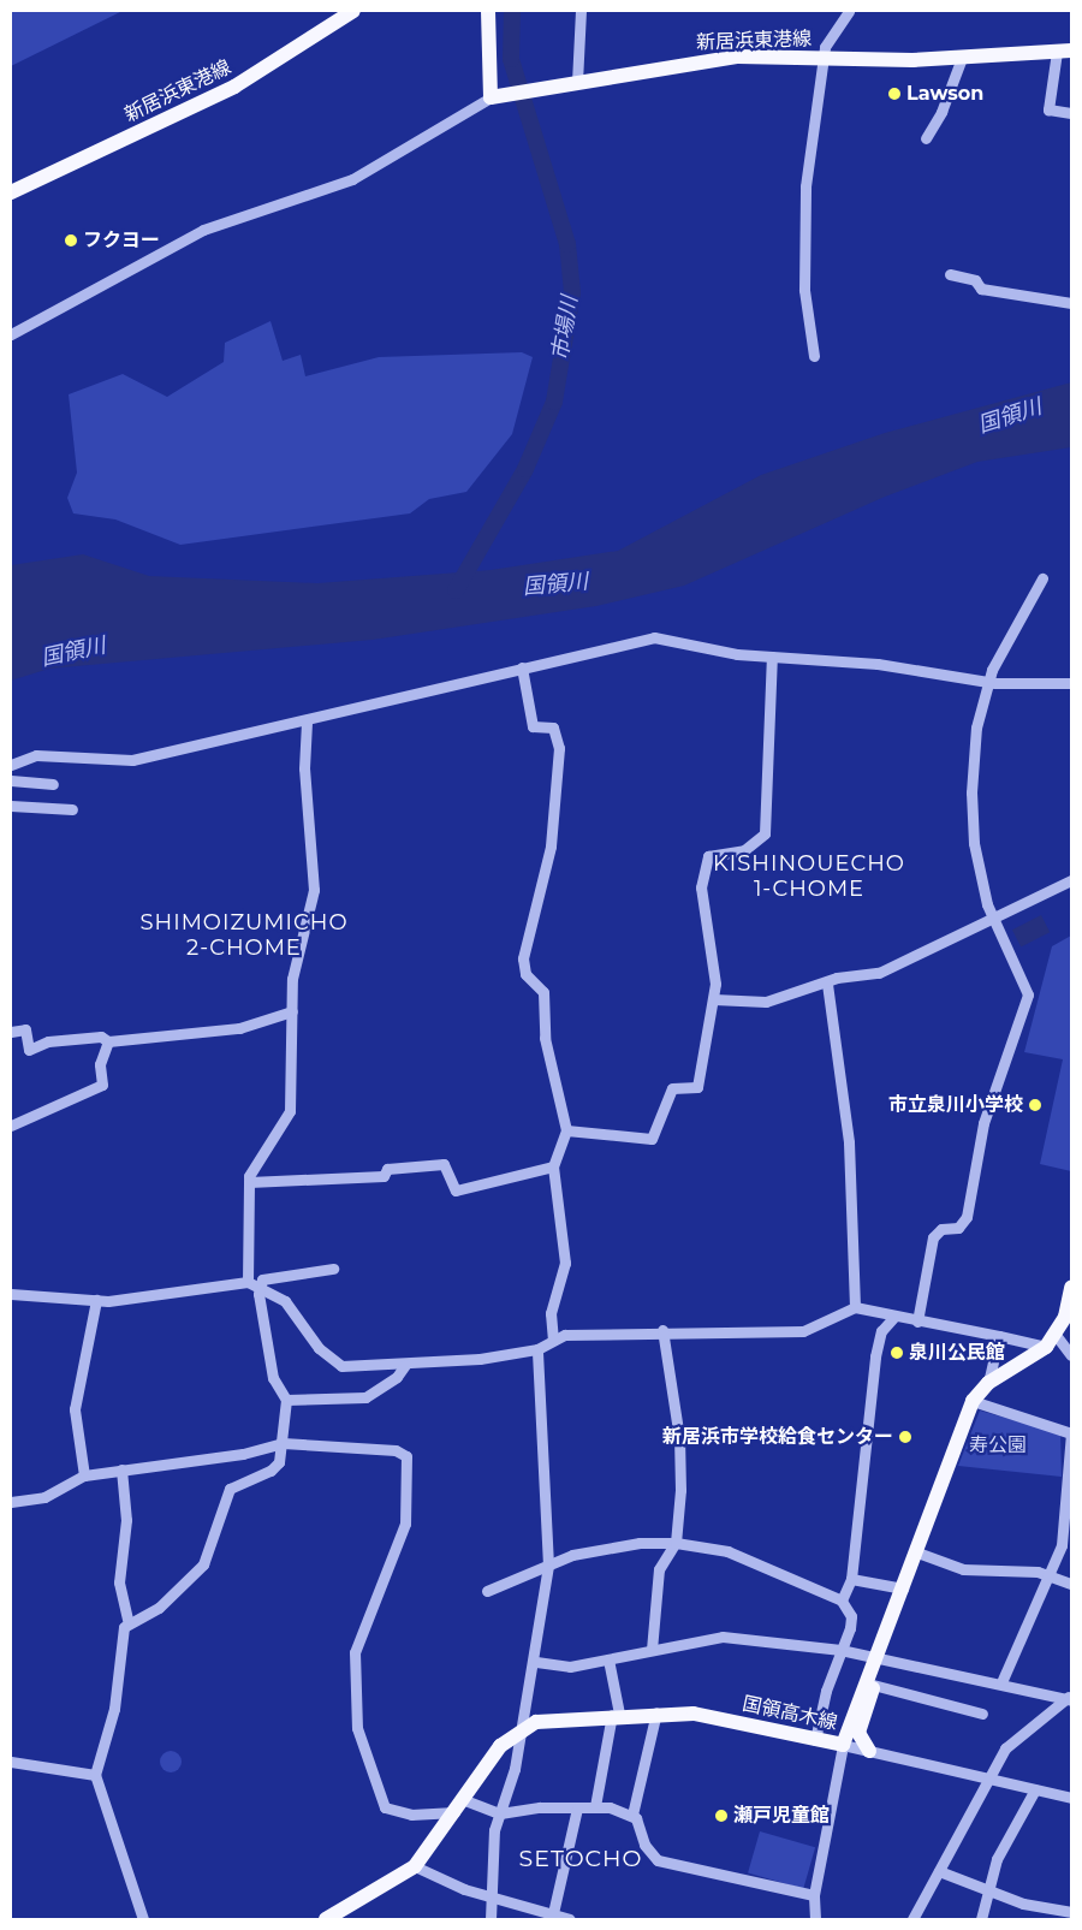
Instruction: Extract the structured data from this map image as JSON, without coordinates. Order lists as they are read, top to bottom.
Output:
{
  "streets": {
    "main road": ["新居浜東港線", "国領高木線"]
  },
  "districts": ["KISHINOUECHO 1-CHOME", "SHIMOIZUMICHO 2-CHOME", "SETOCHO"],
  "water": ["市場川", "国領川"],
  "parks": ["寿公園"],
  "places": [
    "Lawson",
    "フクヨー",
    "市立泉川小学校",
    "泉川公民館",
    "新居浜市学校給食センター",
    "瀬戸児童館"
  ]
}
